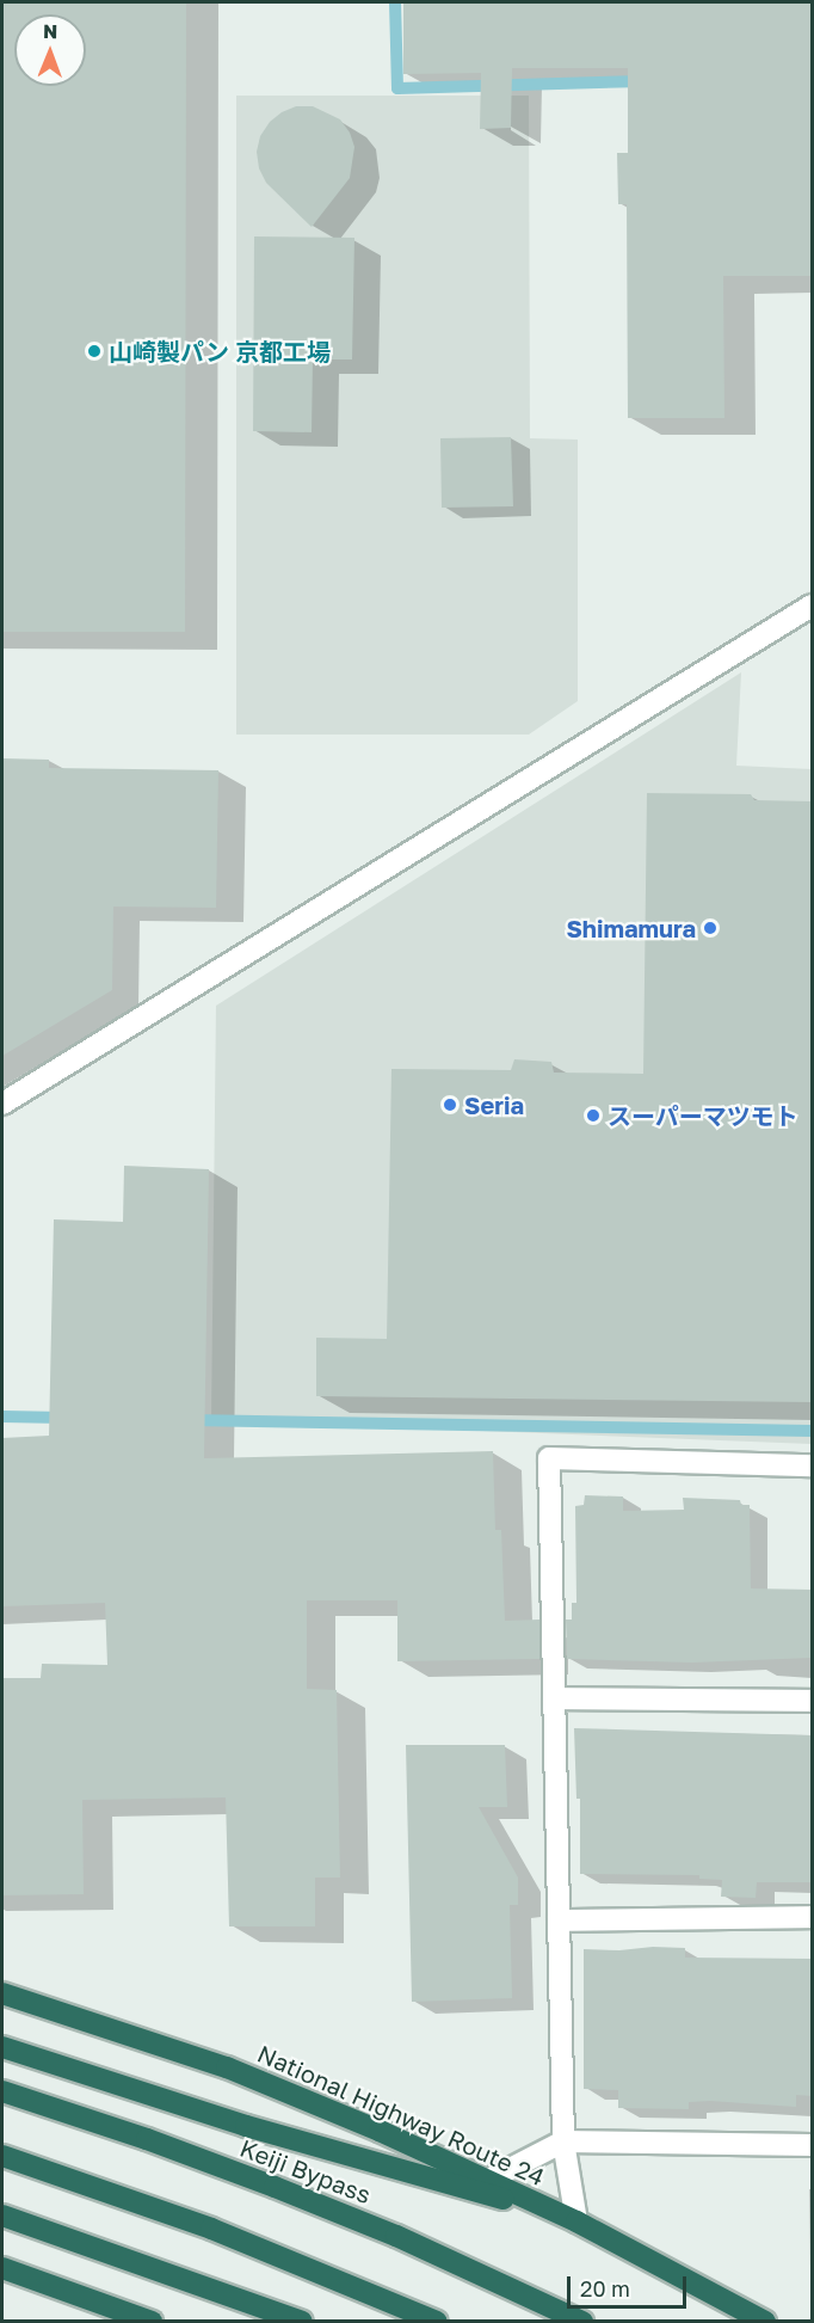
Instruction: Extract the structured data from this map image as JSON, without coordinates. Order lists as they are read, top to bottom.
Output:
{
  "streets": {
    "highway": ["National Highway Route 24", "Keiji Bypass"]
  },
  "places": [
    "山崎製パン 京都工場",
    "Shimamura",
    "Seria",
    "スーパーマツモト"
  ],
  "scale_bar": "20 m",
  "north": "top"
}
